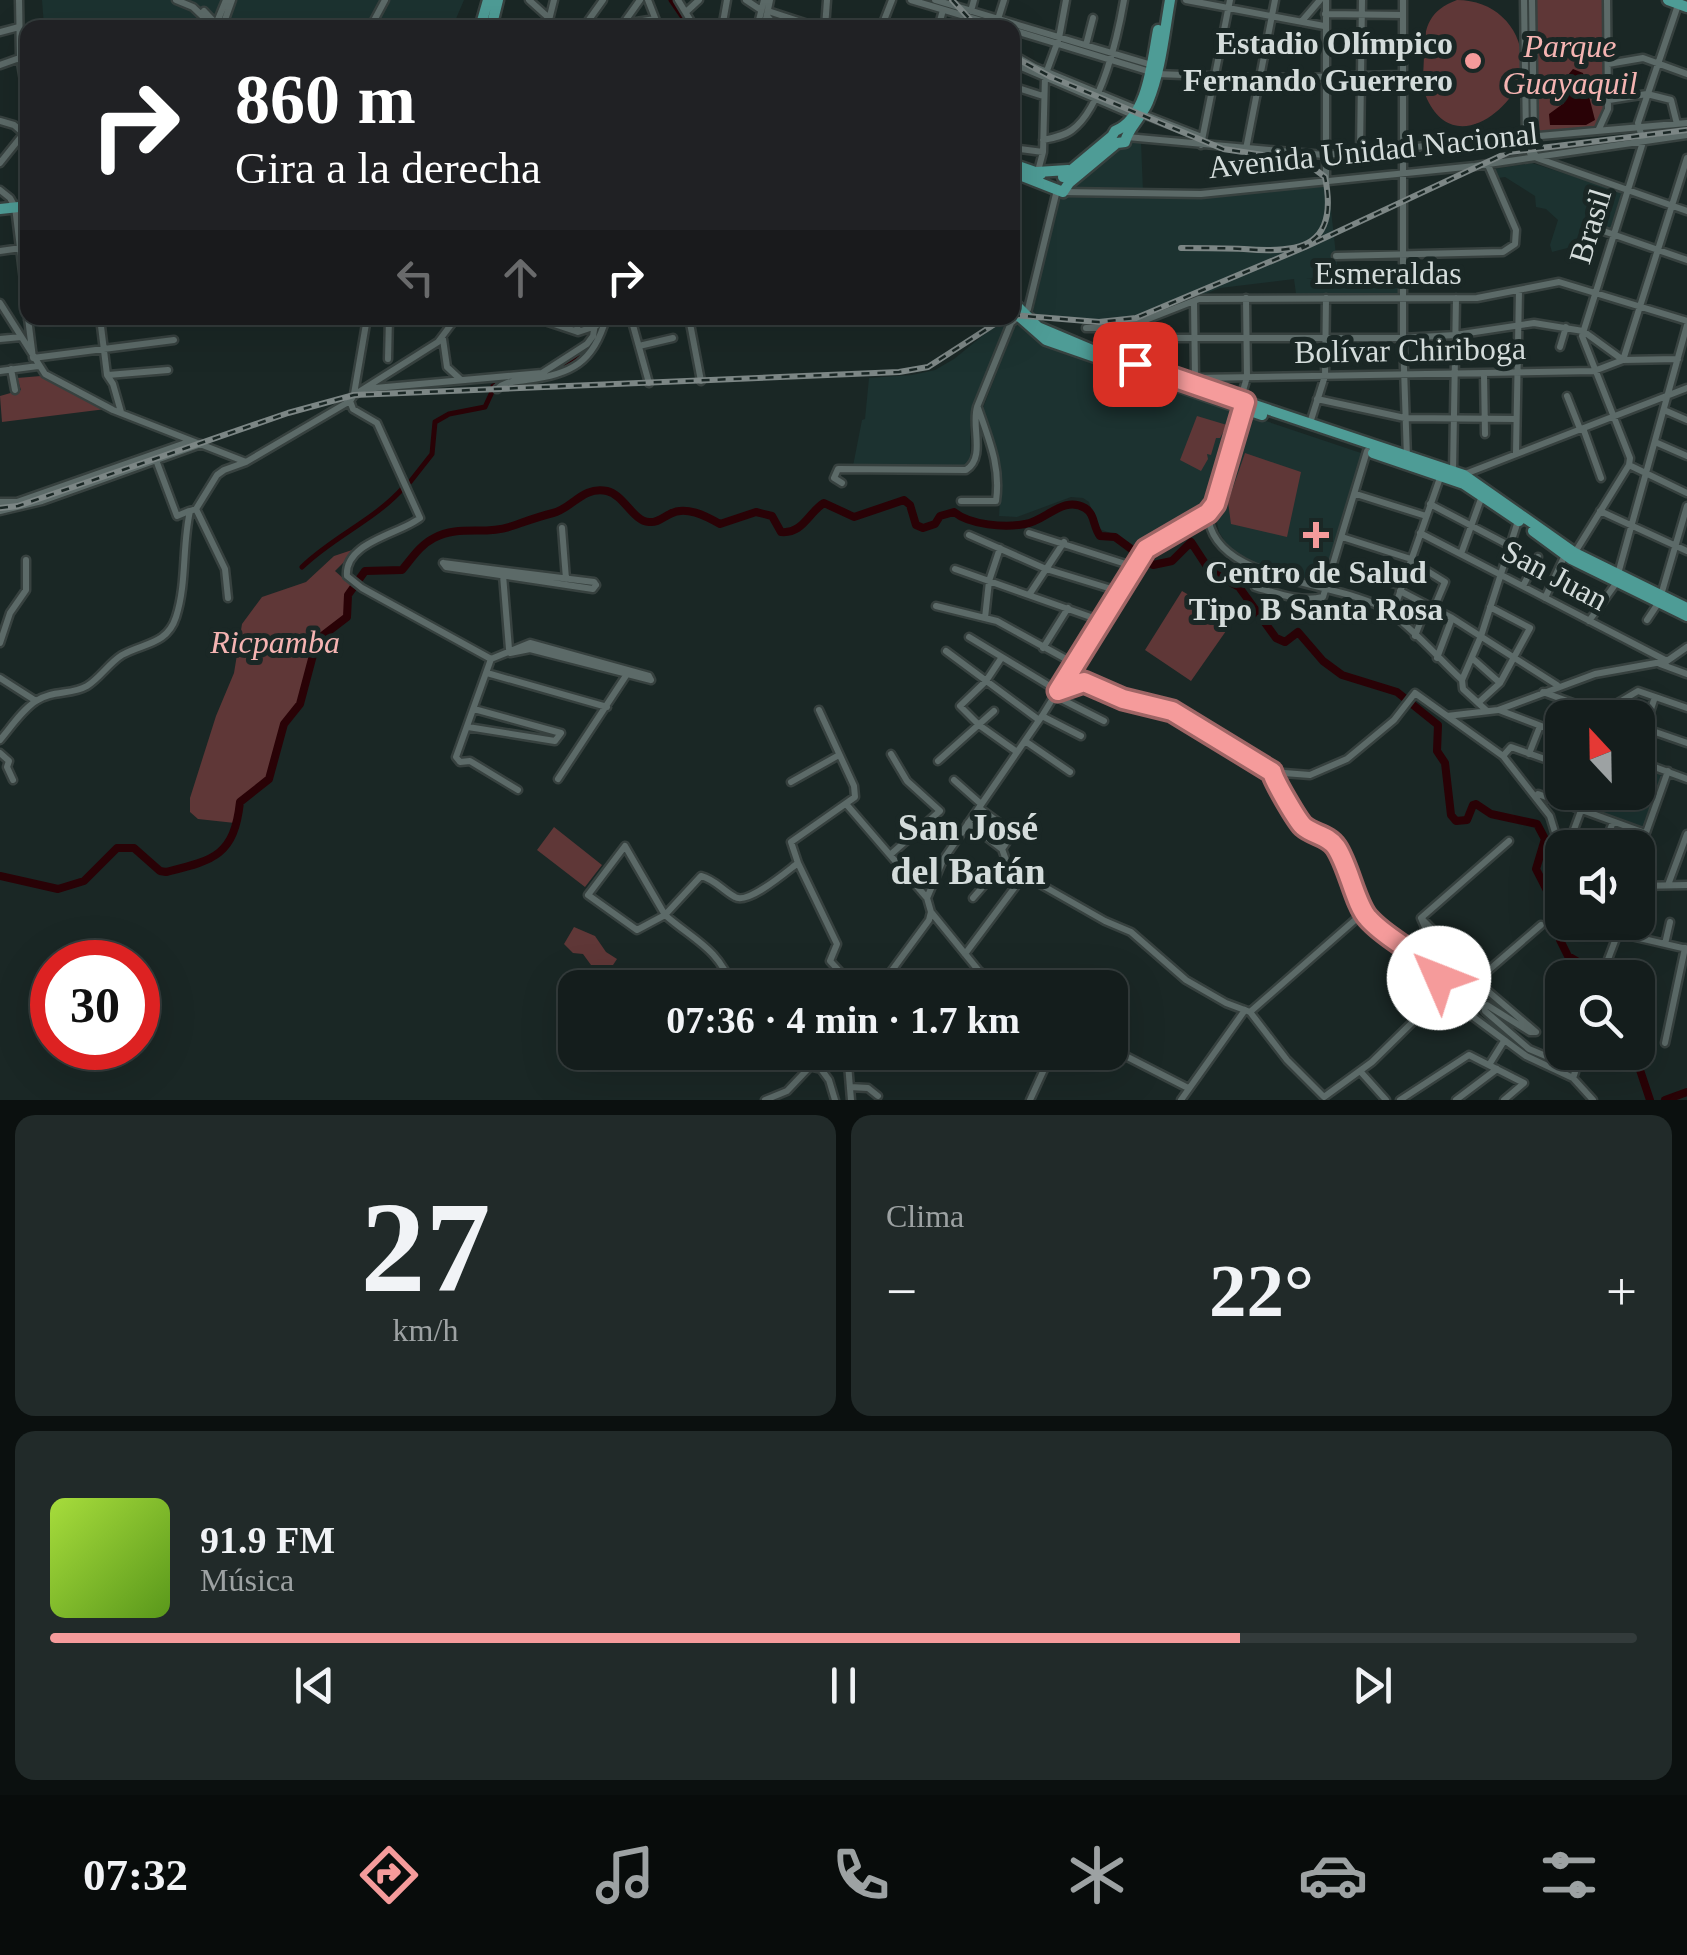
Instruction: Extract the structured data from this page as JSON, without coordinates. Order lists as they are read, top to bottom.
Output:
{
  "streets": {
    "street": [
      "Avenida Unidad Nacional",
      "Brasil",
      "Esmeraldas",
      "Bolívar Chiriboga",
      "San Juan"
    ]
  },
  "crossings": [
    ["Avenida Unidad Nacional", "Brasil"],
    ["Brasil", "Esmeraldas"]
  ],
  "districts": ["San José del Batán"],
  "parks": ["Parque Guayaquil", "Ricpamba"],
  "places": {
    "other": ["Estadio Olímpico Fernando Guerrero"],
    "health": ["Centro de Salud Tipo B Santa Rosa"]
  },
  "north": "top",
  "page": {
    "turn": ["860 m", "Gira a la derecha"],
    "limit": "30",
    "trip": "07:36 · 4 min · 1.7 km",
    "tile": [
      ["27", "km/h"],
      "Clima"
    ],
    "heat": ["−", "22°", "+"],
    "song": ["91.9 FM", "Música"],
    "tabs": "07:32"
  }
}
